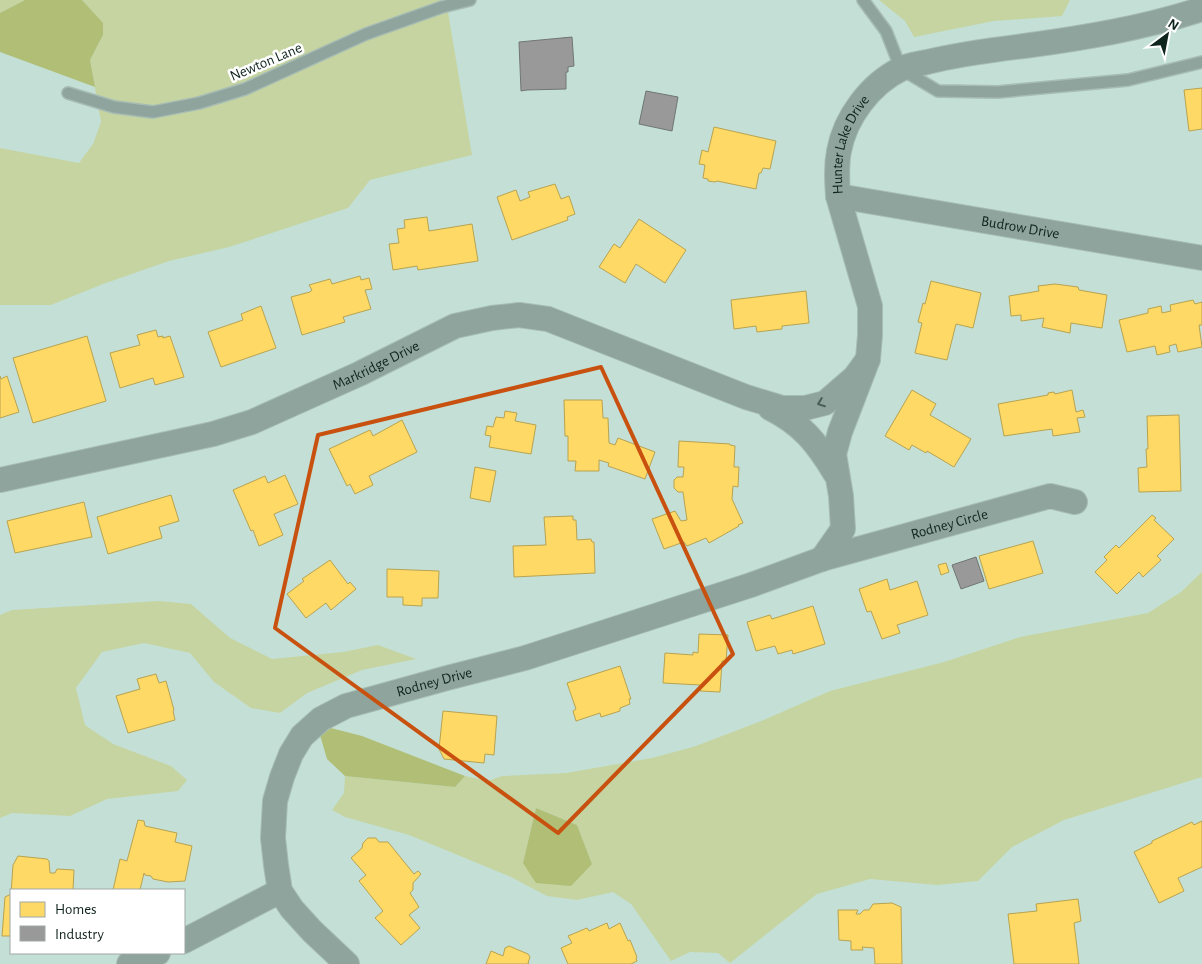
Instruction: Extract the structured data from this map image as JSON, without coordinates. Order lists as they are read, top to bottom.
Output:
{
  "streets": {
    "street": [
      "Hunter Lake Drive",
      "Budrow Drive",
      "Markridge Drive",
      "Rodney Circle",
      "Rodney Drive"
    ],
    "lane": ["Newton Lane"]
  },
  "crossings": [
    ["Hunter Lake Drive", "Budrow Drive"],
    ["Hunter Lake Drive", "Markridge Drive"],
    ["Hunter Lake Drive", "Rodney Circle"],
    ["Hunter Lake Drive", "Rodney Drive"],
    ["Rodney Circle", "Rodney Drive"]
  ],
  "legend": ["Homes", "Industry"],
  "north": "top right"
}
